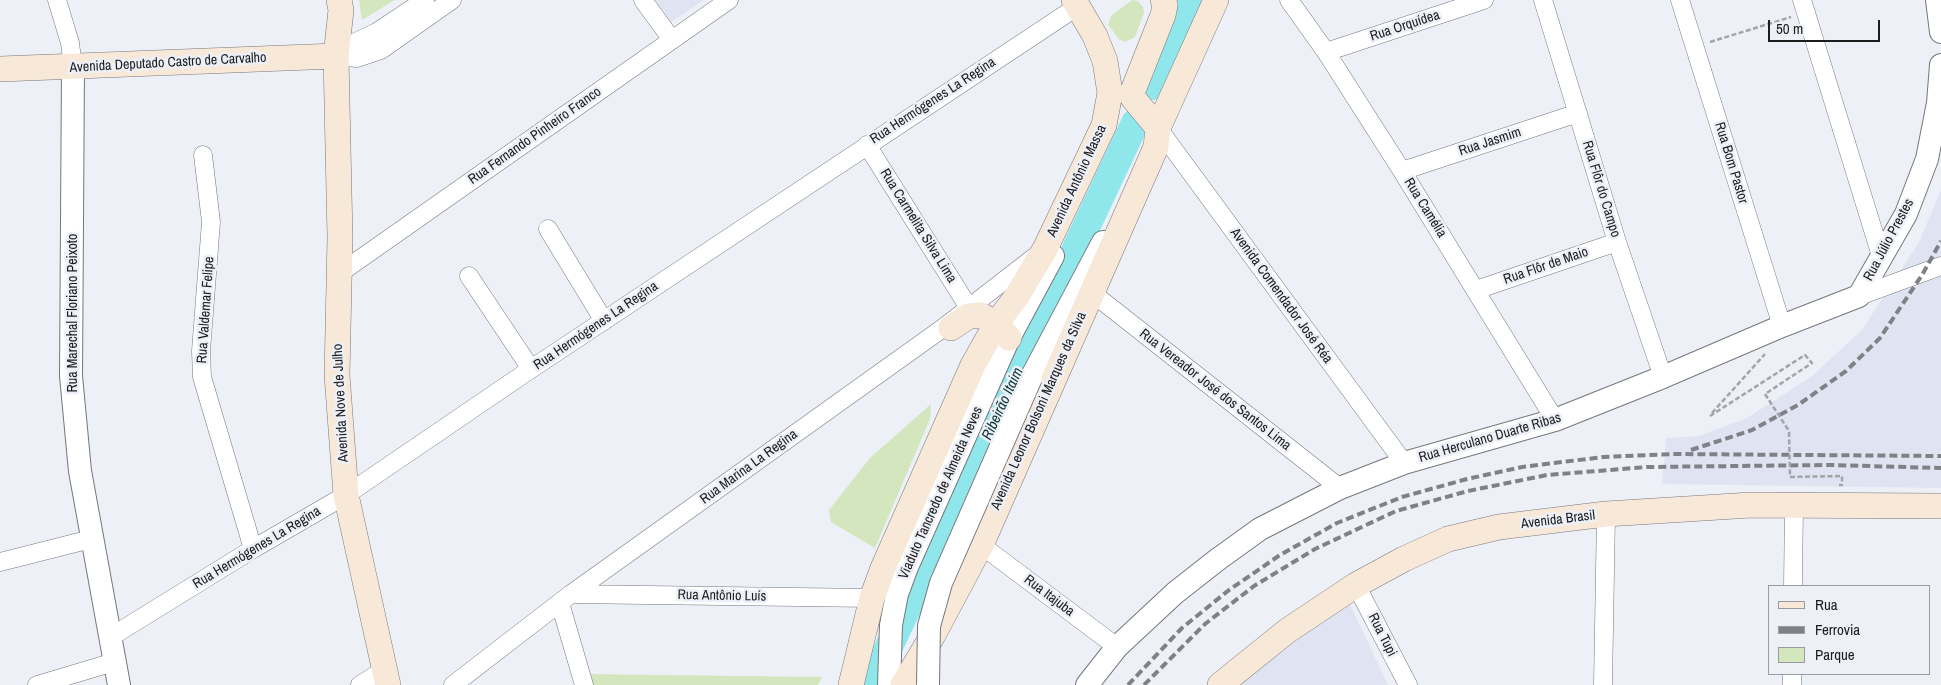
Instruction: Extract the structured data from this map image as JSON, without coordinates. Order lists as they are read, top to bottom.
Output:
{
  "streets": {
    "main road": [
      "Avenida Deputado Castro de Carvalho",
      "Avenida Antônio Massa",
      "Avenida Nove de Julho",
      "Avenida Leonor Bolsoni Marques da Silva",
      "Avenida Brasil"
    ],
    "street": [
      "Rua Orquídea",
      "Rua Hermógenes La Regina",
      "Rua Fernando Pinheiro Franco",
      "Rua Jasmim",
      "Rua Bom Pastor",
      "Rua Flôr do Campo",
      "Rua Camélia",
      "Rua Carmelita Silva Lima",
      "Rua Júlio Prestes",
      "Rua Flôr de Maio",
      "Avenida Comendador José Réa",
      "Rua Valdemar Felipe",
      "Rua Marechal Floriano Peixoto",
      "Rua Vereador José dos Santos Lima",
      "Rua Herculano Duarte Ribas",
      "Rua Marina La Regina",
      "Viaduto Tancredo de Almeida Neves",
      "Rua Antônio Luís",
      "Rua Itajuba",
      "Rua Tupi"
    ]
  },
  "crossings": [
    ["Rua Orquídea", "Rua Camélia"],
    ["Avenida Deputado Castro de Carvalho", "Rua Marechal Floriano Peixoto"],
    ["Avenida Deputado Castro de Carvalho", "Avenida Nove de Julho"],
    ["Rua Hermógenes La Regina", "Avenida Antônio Massa"],
    ["Rua Hermógenes La Regina", "Rua Carmelita Silva Lima"],
    ["Rua Hermógenes La Regina", "Rua Valdemar Felipe"],
    ["Rua Hermógenes La Regina", "Rua Marechal Floriano Peixoto"],
    ["Rua Hermógenes La Regina", "Avenida Nove de Julho"],
    ["Rua Fernando Pinheiro Franco", "Avenida Nove de Julho"],
    ["Rua Jasmim", "Rua Flôr do Campo"],
    ["Rua Jasmim", "Rua Camélia"],
    ["Rua Bom Pastor", "Rua Herculano Duarte Ribas"],
    ["Avenida Antônio Massa", "Rua Marina La Regina"],
    ["Rua Flôr do Campo", "Rua Flôr de Maio"],
    ["Rua Flôr do Campo", "Rua Herculano Duarte Ribas"],
    ["Rua Camélia", "Rua Flôr de Maio"],
    ["Rua Camélia", "Rua Herculano Duarte Ribas"],
    ["Rua Carmelita Silva Lima", "Rua Marina La Regina"],
    ["Rua Júlio Prestes", "Rua Herculano Duarte Ribas"],
    ["Avenida Comendador José Réa", "Avenida Leonor Bolsoni Marques da Silva"],
    ["Avenida Comendador José Réa", "Rua Herculano Duarte Ribas"],
    ["Rua Vereador José dos Santos Lima", "Avenida Leonor Bolsoni Marques da Silva"],
    ["Rua Vereador José dos Santos Lima", "Rua Herculano Duarte Ribas"],
    ["Avenida Leonor Bolsoni Marques da Silva", "Rua Itajuba"],
    ["Rua Herculano Duarte Ribas", "Rua Itajuba"],
    ["Rua Marina La Regina", "Rua Antônio Luís"],
    ["Avenida Brasil", "Rua Tupi"]
  ],
  "water": ["Ribeirão Itaim"],
  "legend": ["Rua", "Ferrovia", "Parque"],
  "scale_bar": "50 m"
}
